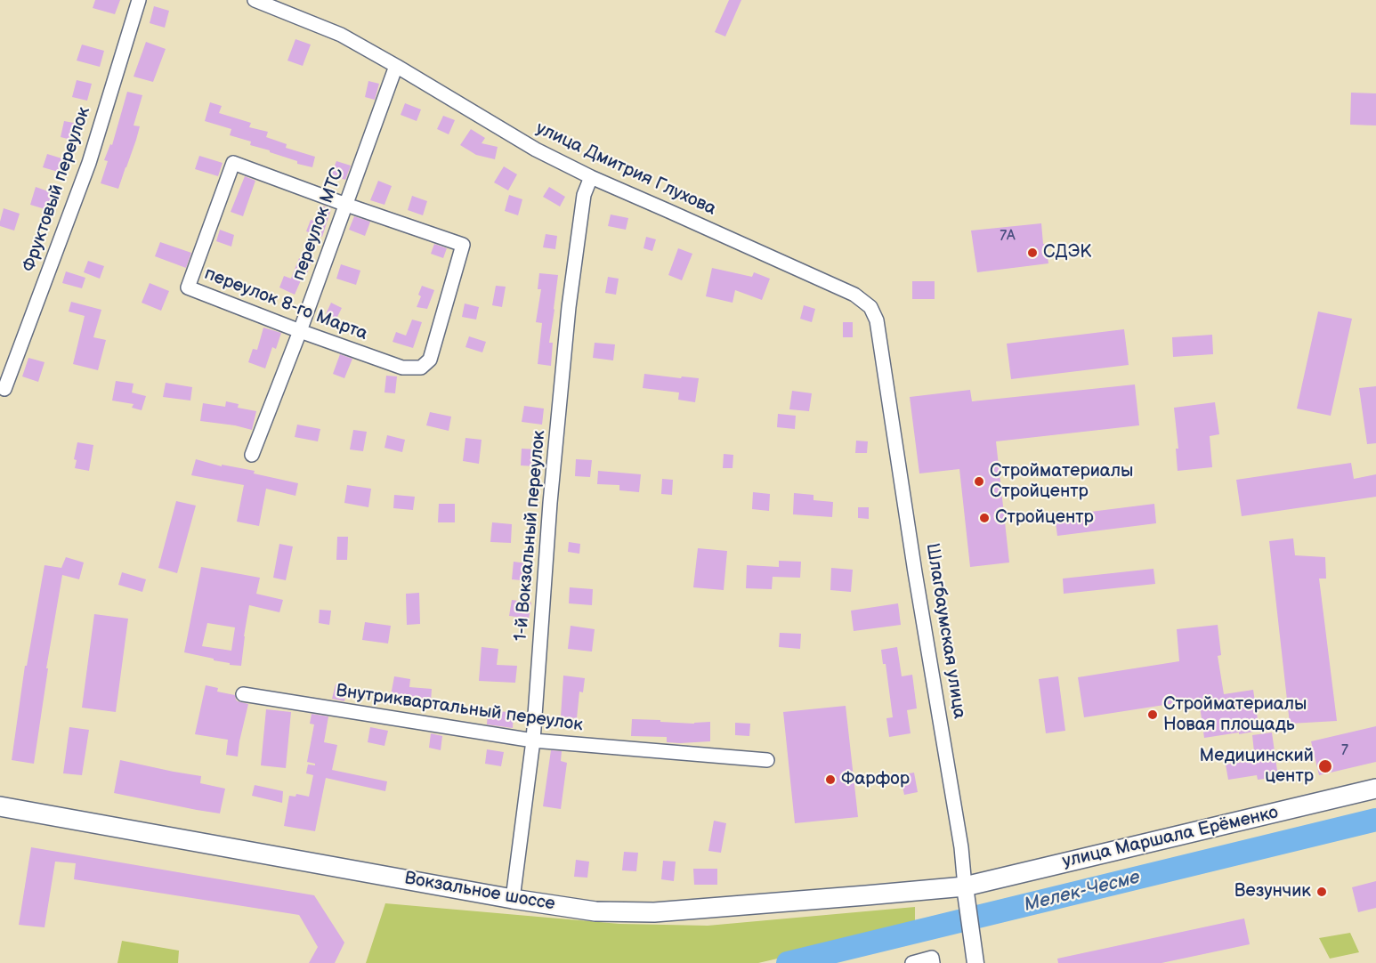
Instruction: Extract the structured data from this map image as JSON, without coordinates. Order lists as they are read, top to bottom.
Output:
{
  "streets": {
    "main road": ["улица Маршала Ерёменко", "Вокзальное шоссе"],
    "street": [
      "улица Дмитрия Глухова",
      "Фруктовый переулок",
      "переулок МТС",
      "переулок 8-го Марта",
      "1-й Вокзальный переулок",
      "Шлагбаумская улица",
      "Внутриквартальный переулок"
    ]
  },
  "crossings": [
    ["улица Дмитрия Глухова", "переулок МТС"],
    ["улица Дмитрия Глухова", "1-й Вокзальный переулок"],
    ["улица Дмитрия Глухова", "Шлагбаумская улица"],
    ["переулок МТС", "переулок 8-го Марта"],
    ["1-й Вокзальный переулок", "Внутриквартальный переулок"],
    ["1-й Вокзальный переулок", "Вокзальное шоссе"],
    ["Шлагбаумская улица", "улица Маршала Ерёменко"],
    ["Шлагбаумская улица", "Вокзальное шоссе"],
    ["улица Маршала Ерёменко", "Вокзальное шоссе"]
  ],
  "water": ["Мелек-Чесме"],
  "places": [
    "СДЭК",
    "Стройматериалы Стройцентр",
    "Стройцентр",
    "Стройматериалы Новая площадь",
    "Медицинский центр",
    "Фарфор",
    "Везунчик"
  ],
  "house_numbers": ["7А", "7"]
}
